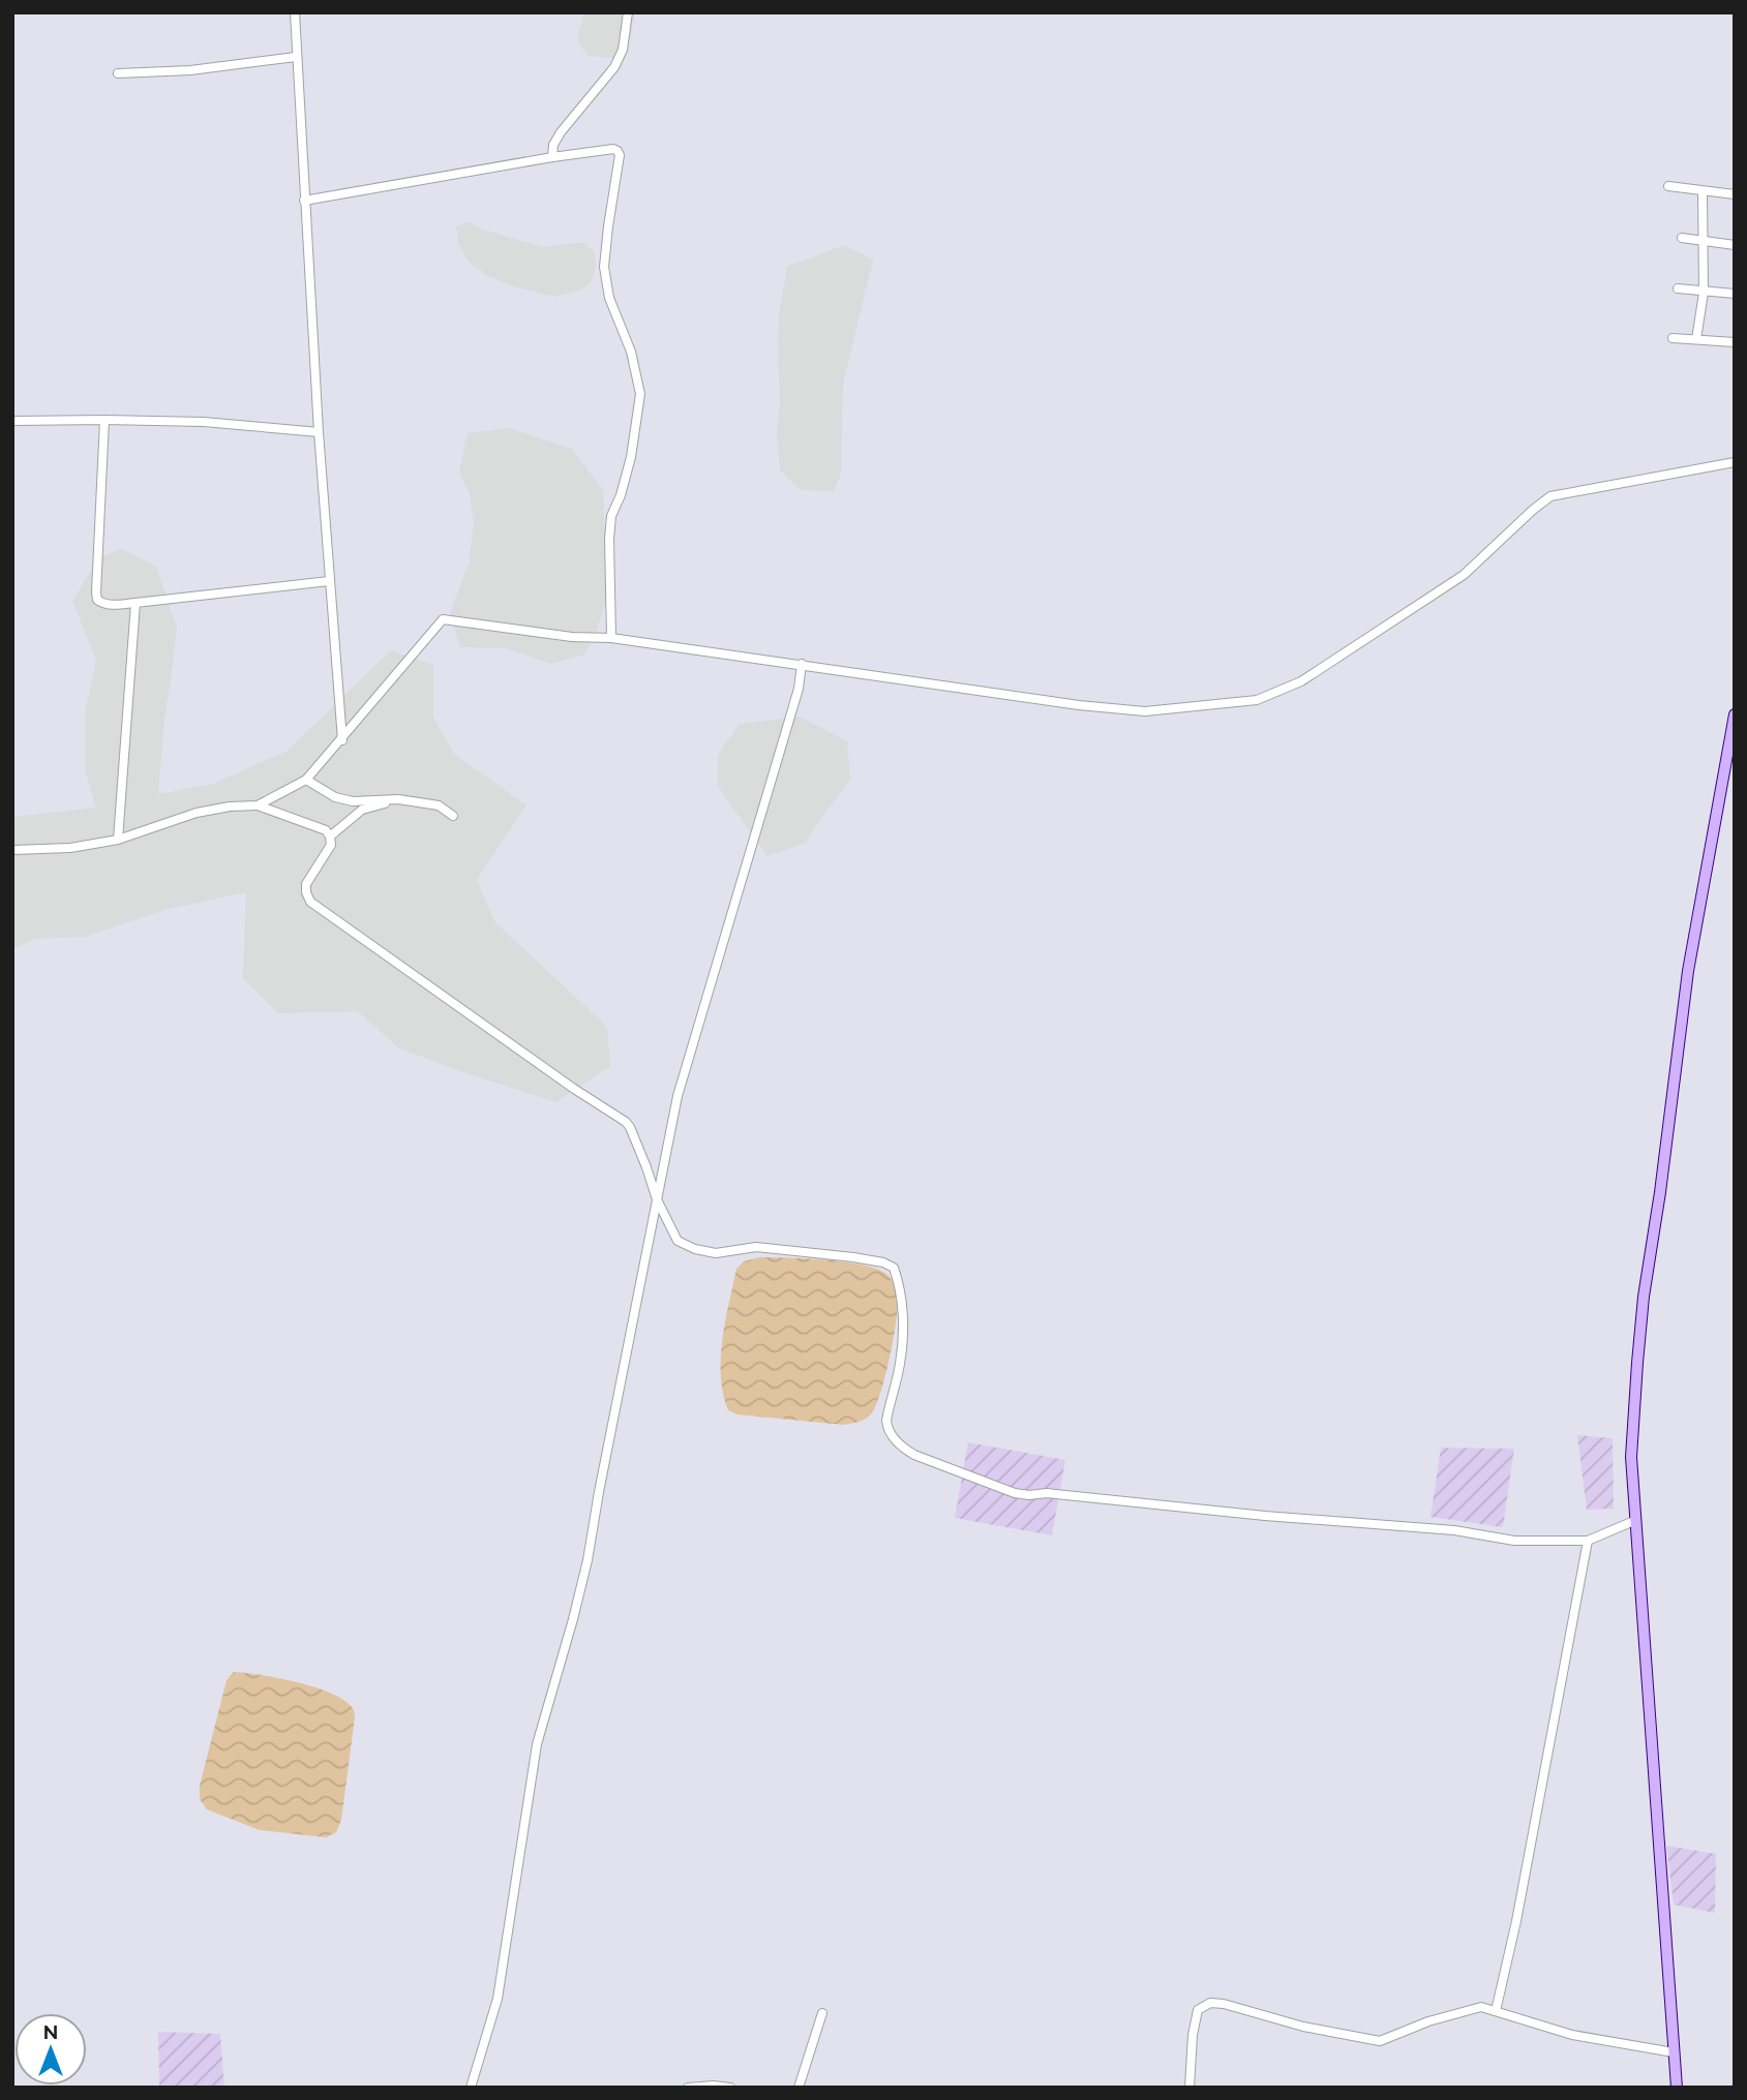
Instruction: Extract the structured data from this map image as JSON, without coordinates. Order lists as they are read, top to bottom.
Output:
{
  "north": "top"
}
